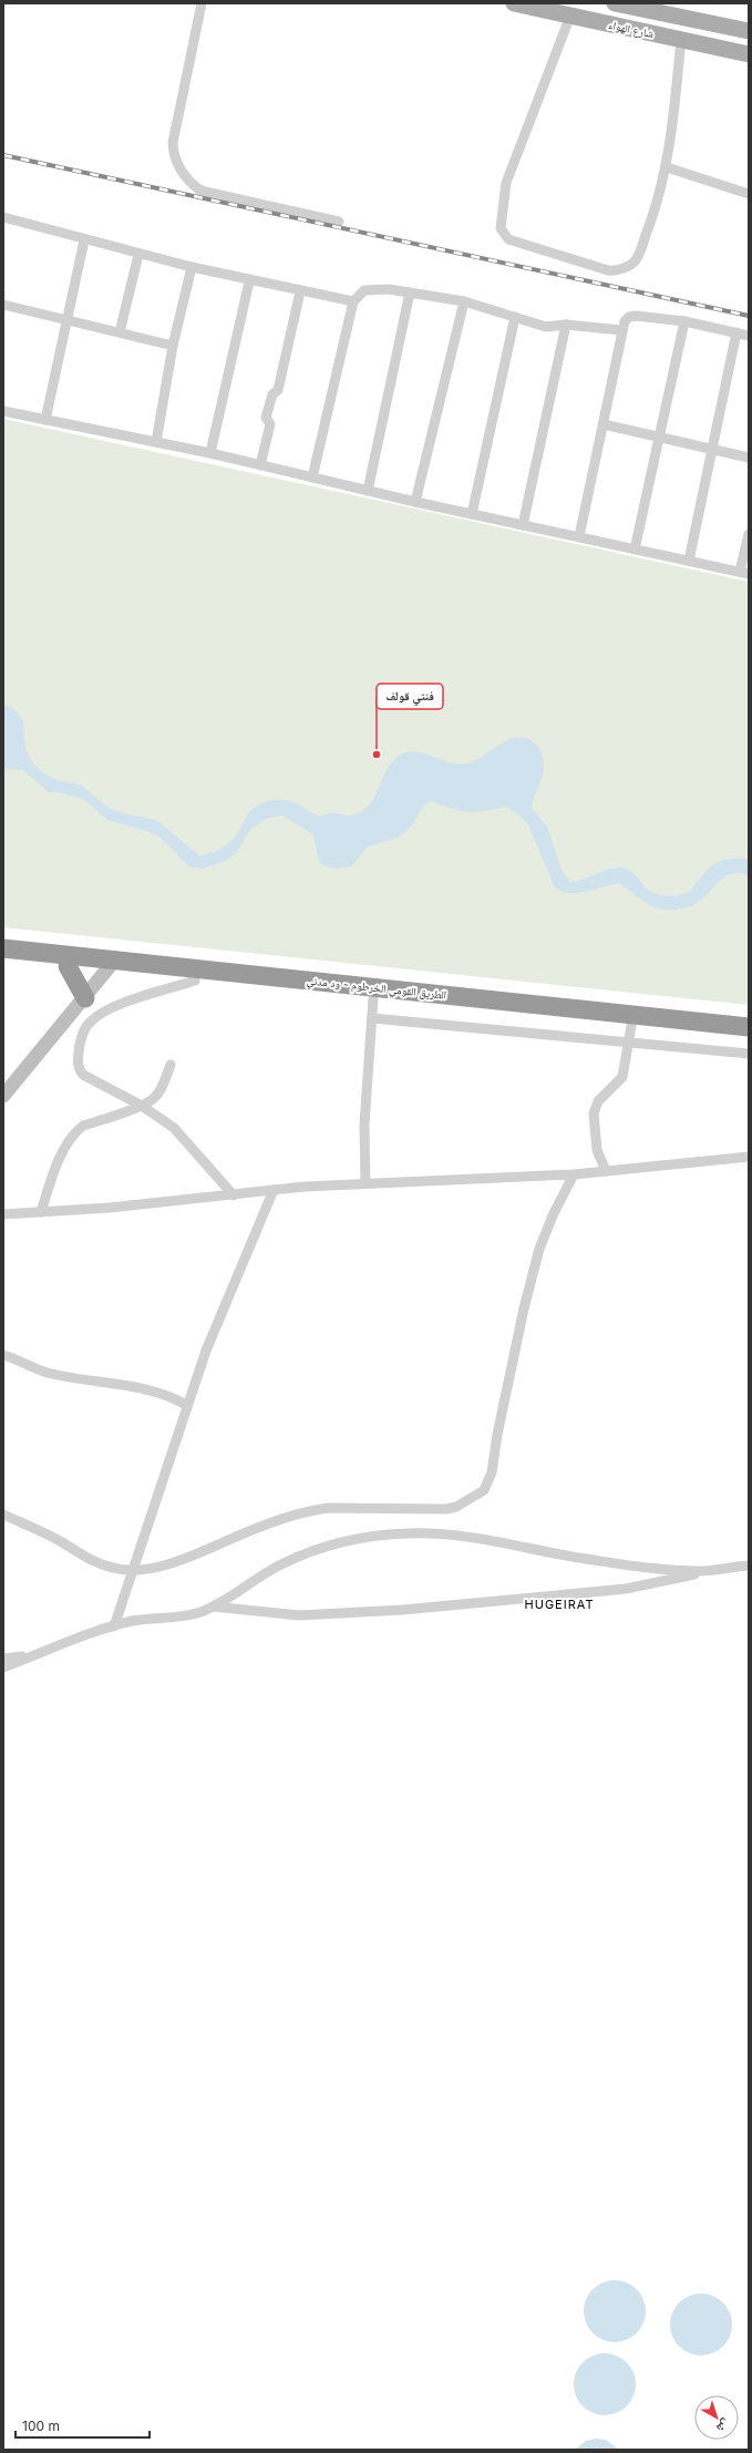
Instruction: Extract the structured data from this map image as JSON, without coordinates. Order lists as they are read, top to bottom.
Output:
{
  "streets": {
    "highway": ["الطريق القومي الخرطوم - ود مدني"],
    "main road": ["شارع الهواء"]
  },
  "districts": ["HUGEIRAT"],
  "places": ["فنتي قولف"],
  "scale_bar": "100 m",
  "north": "bottom right"
}
